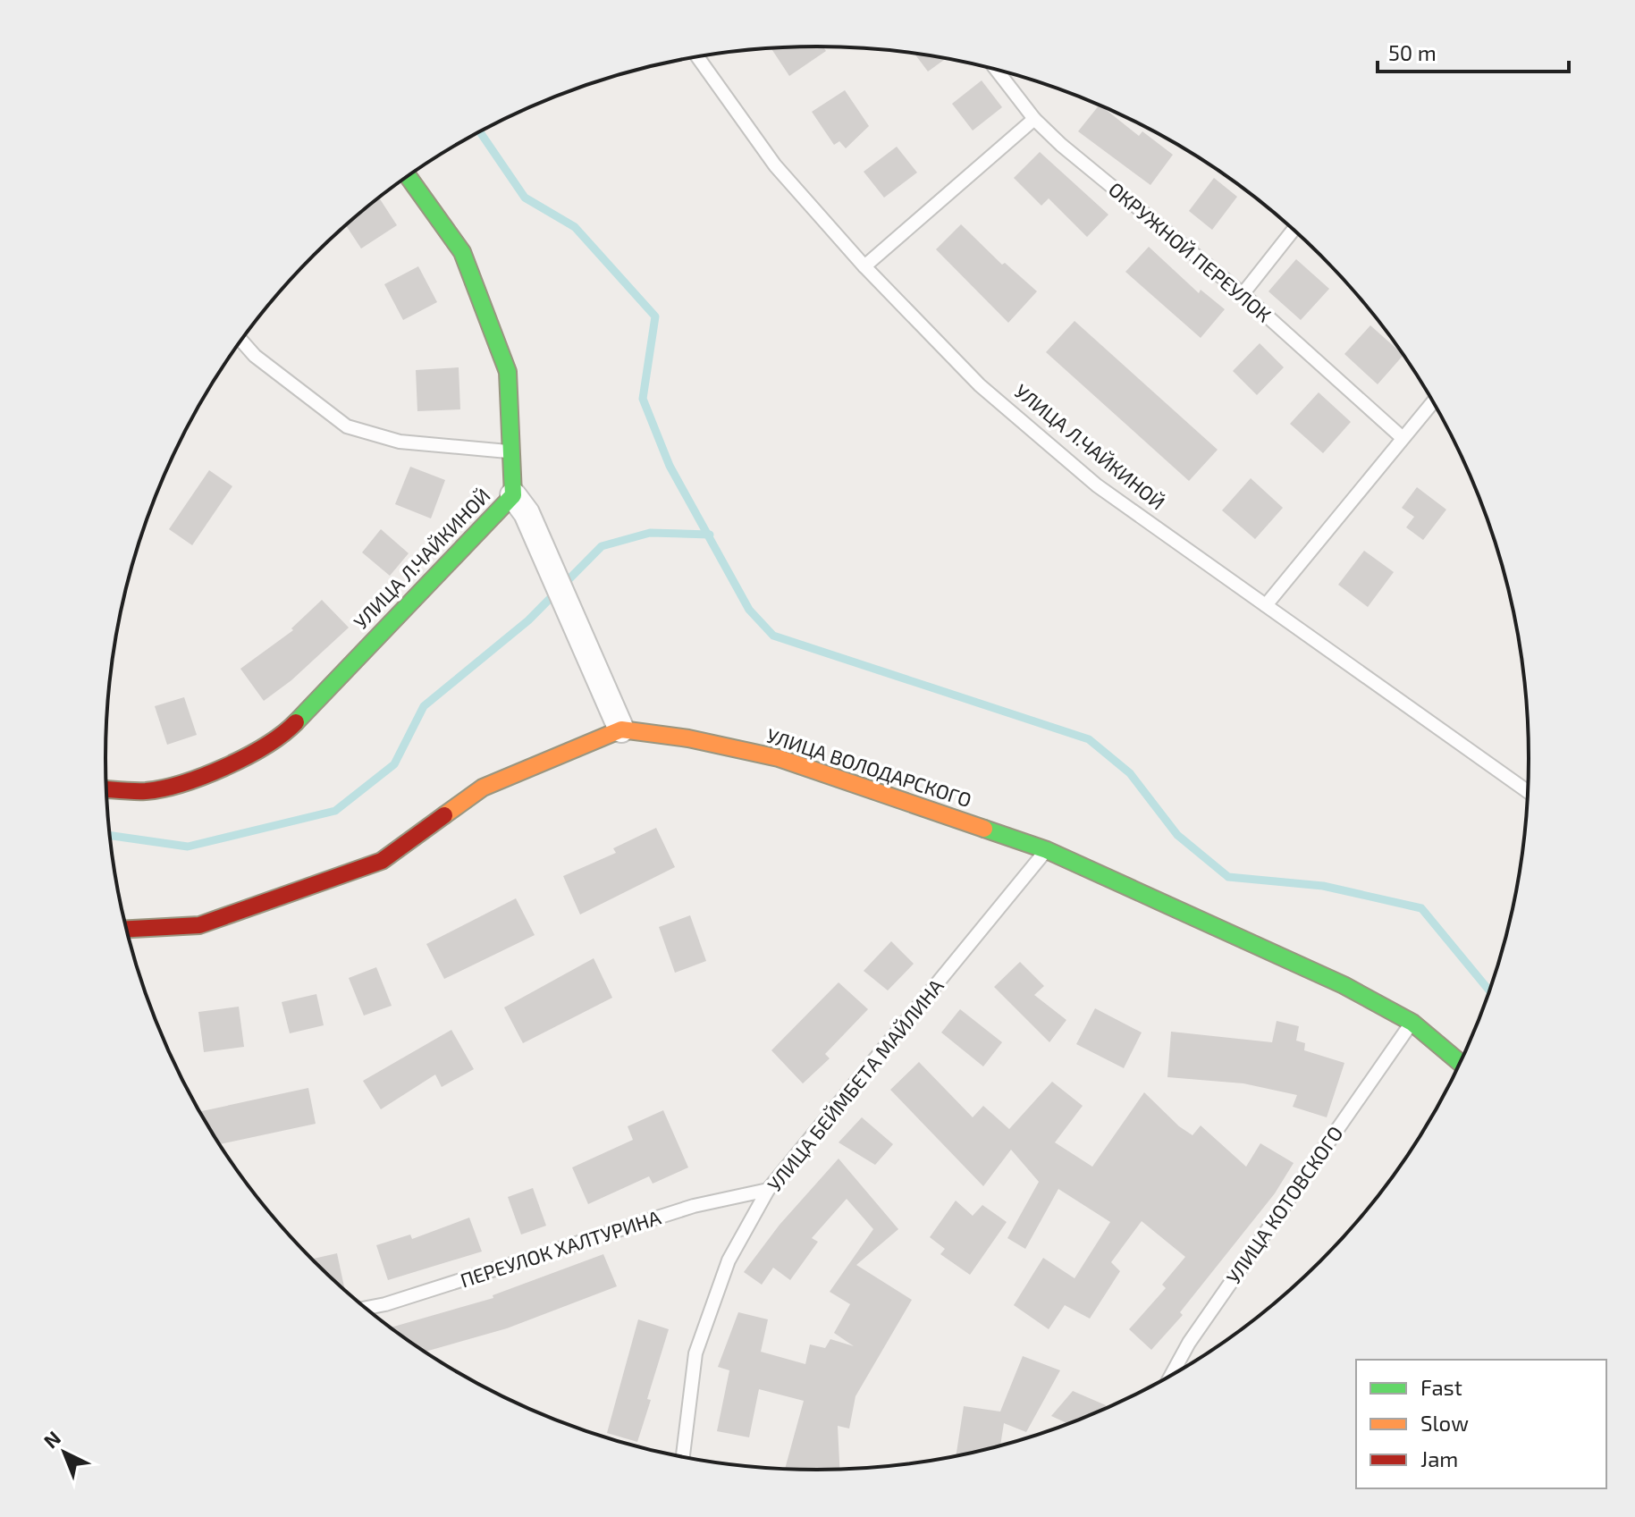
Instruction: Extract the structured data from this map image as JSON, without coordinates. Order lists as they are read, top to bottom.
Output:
{
  "streets": {
    "street": ["УЛИЦА Л.ЧАЙКИНОЙ", "УЛИЦА ВОЛОДАРСКОГО"],
    "lane": [
      "ОКРУЖНОЙ ПЕРЕУЛОК",
      "УЛИЦА БЕЙМБЕТА МАЙЛИНА",
      "УЛИЦА КОТОВСКОГО",
      "ПЕРЕУЛОК ХАЛТУРИНА"
    ]
  },
  "crossings": [
    ["УЛИЦА ВОЛОДАРСКОГО", "УЛИЦА БЕЙМБЕТА МАЙЛИНА"],
    ["УЛИЦА ВОЛОДАРСКОГО", "УЛИЦА КОТОВСКОГО"],
    ["УЛИЦА БЕЙМБЕТА МАЙЛИНА", "ПЕРЕУЛОК ХАЛТУРИНА"]
  ],
  "legend": ["Fast", "Slow", "Jam"],
  "scale_bar": "50 m",
  "north": "top left"
}
